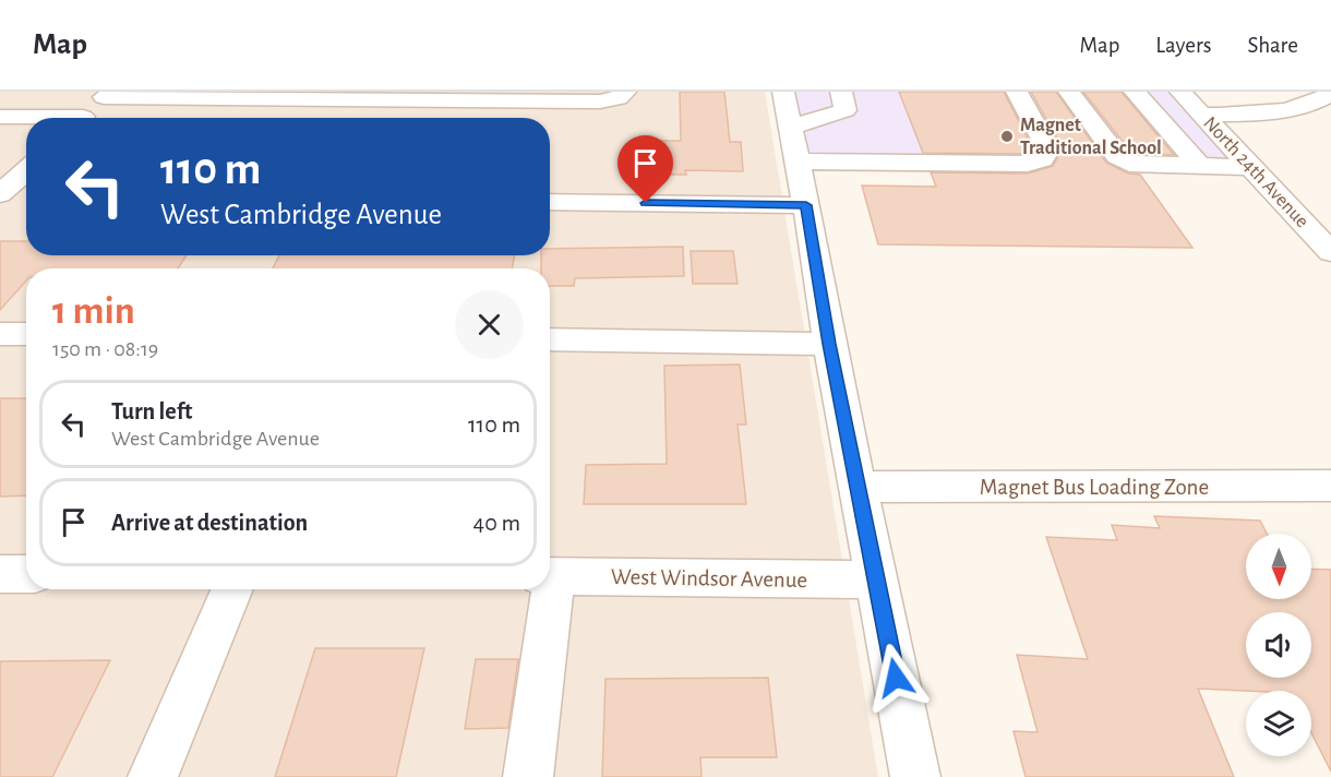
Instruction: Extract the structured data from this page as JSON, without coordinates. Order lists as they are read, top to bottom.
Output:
{
  "streets": {
    "street": ["North 24th Avenue", "Magnet Bus Loading Zone", "West Windsor Avenue"]
  },
  "places": ["Magnet Traditional School"],
  "north": "bottom",
  "page": {
    "header": "Map",
    "nav": ["Map", "Layers", "Share"],
    "turn": ["110 m", "West Cambridge Avenue"],
    "heading": ["1 min", "150 m · 08:19"],
    "list": [
      {
        "name": "Turn left",
        "note": "West Cambridge Avenue",
        "value": "110 m"
      },
      {
        "name": "Arrive at destination",
        "value": "40 m"
      }
    ]
  }
}
